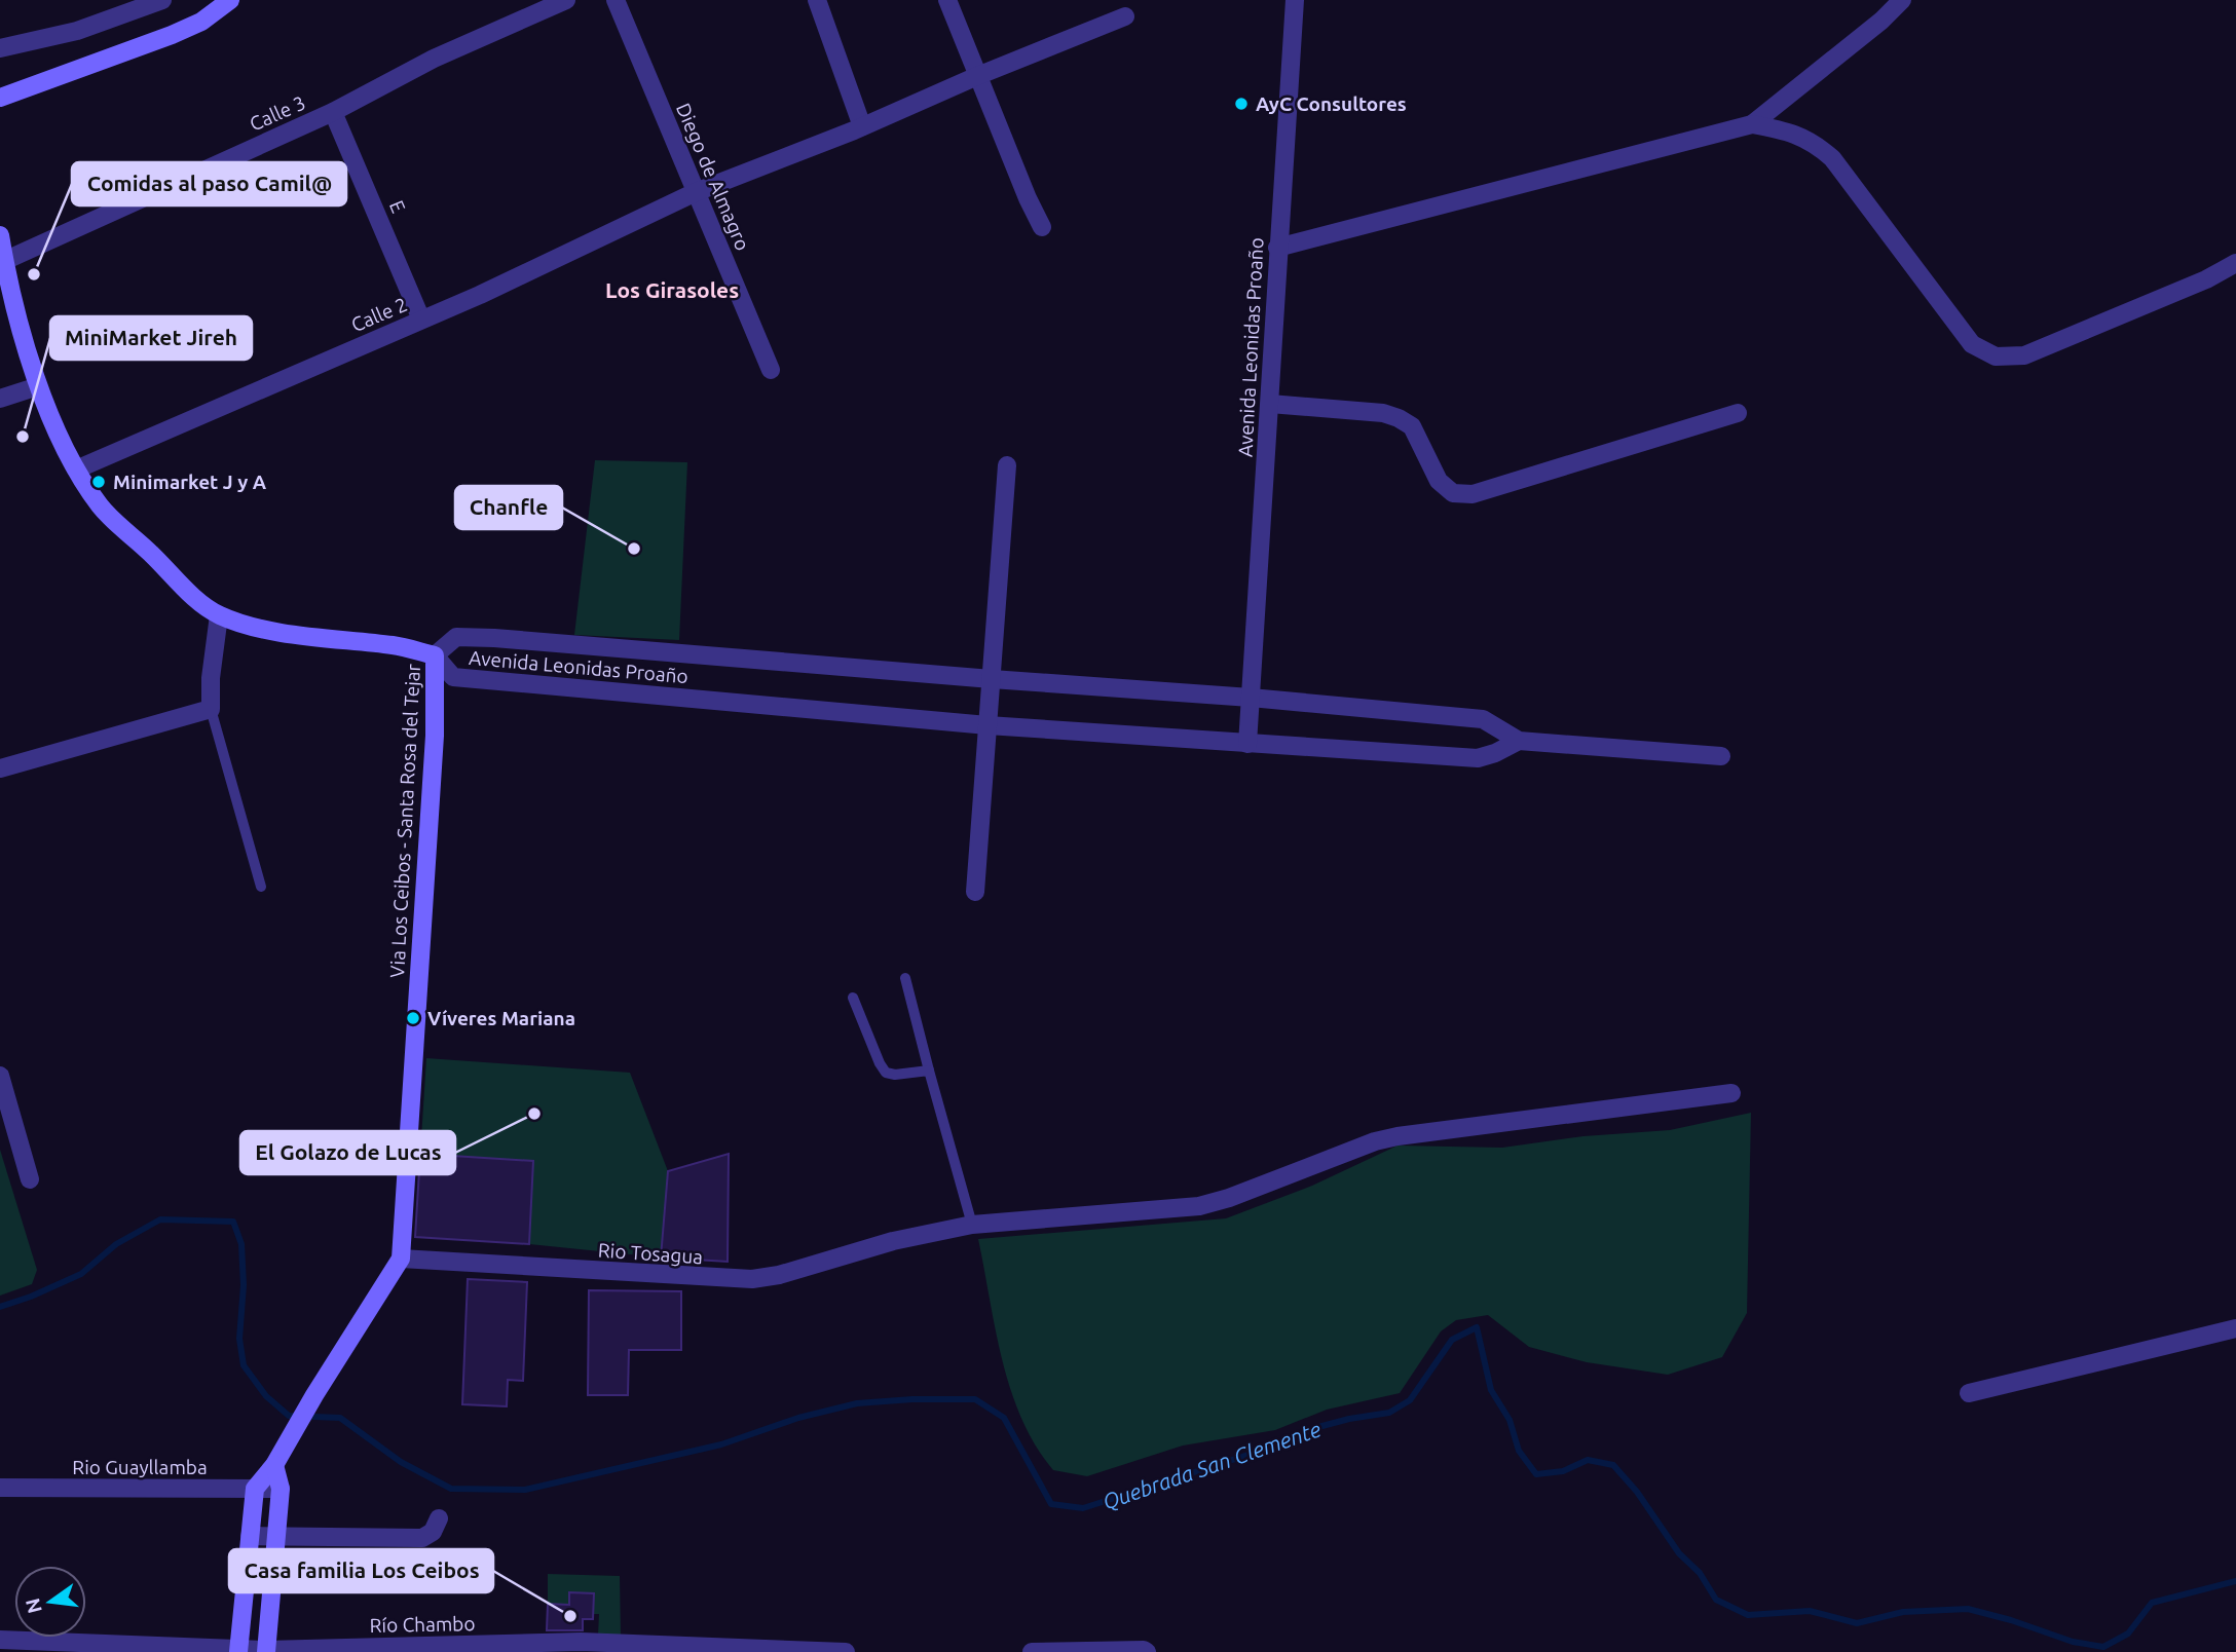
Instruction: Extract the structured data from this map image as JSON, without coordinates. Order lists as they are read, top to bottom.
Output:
{
  "streets": {
    "main road": ["Via Los Ceibos - Santa Rosa del Tejar"],
    "street": [
      "Calle 3",
      "Diego de Almagro",
      "E",
      "Calle 2",
      "Avenida Leonidas Proaño",
      "Rio Tosagua",
      "Rio Guayllamba",
      "Río Chambo"
    ]
  },
  "crossings": [
    ["Calle 3", "E"],
    ["Calle 3", "Via Los Ceibos - Santa Rosa del Tejar"],
    ["Diego de Almagro", "Calle 2"],
    ["E", "Calle 2"],
    ["Calle 2", "Via Los Ceibos - Santa Rosa del Tejar"],
    ["Avenida Leonidas Proaño", "Via Los Ceibos - Santa Rosa del Tejar"],
    ["Via Los Ceibos - Santa Rosa del Tejar", "Rio Tosagua"],
    ["Via Los Ceibos - Santa Rosa del Tejar", "Rio Guayllamba"]
  ],
  "districts": ["Los Girasoles"],
  "water": ["Quebrada San Clemente"],
  "places": [
    "AyC Consultores",
    "Comidas al paso Camil@",
    "MiniMarket Jireh",
    "Minimarket J y A",
    "Chanfle",
    "Víveres Mariana",
    "El Golazo de Lucas",
    "Casa familia Los Ceibos"
  ],
  "north": "left"
}
